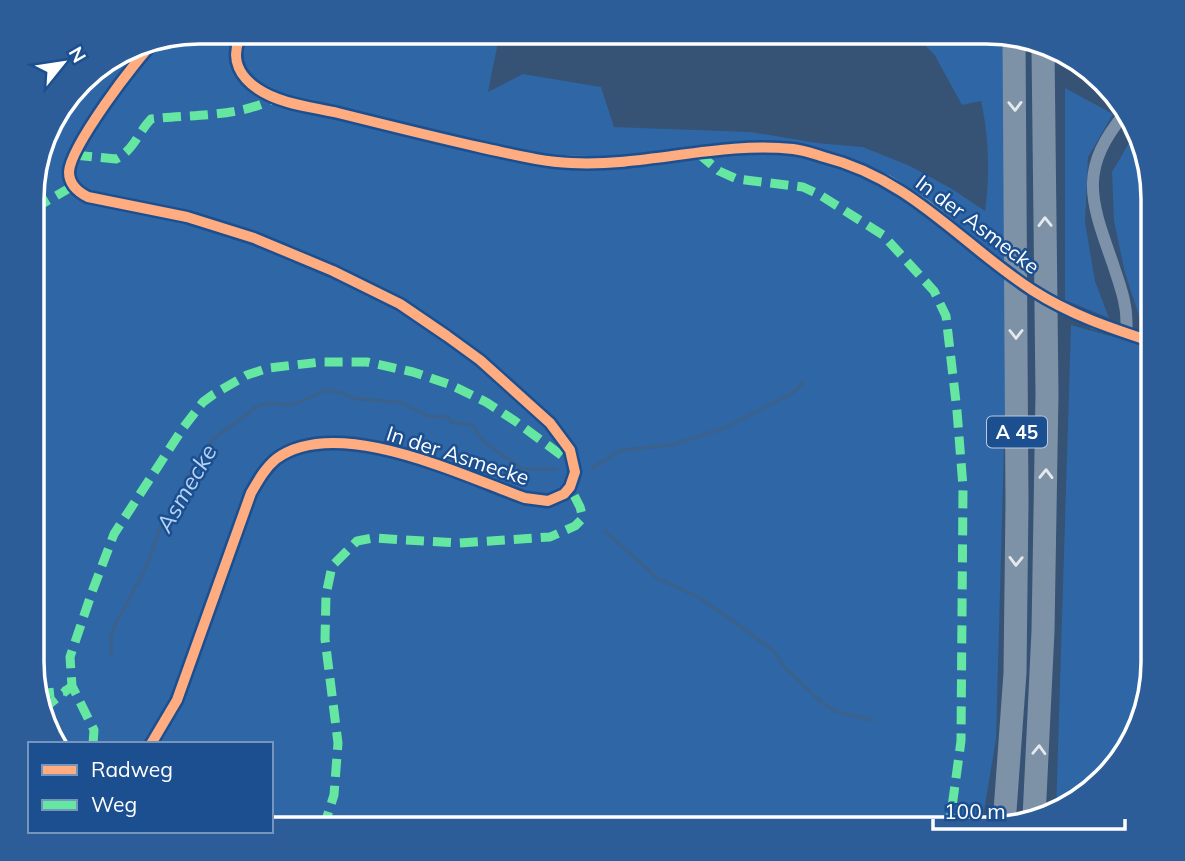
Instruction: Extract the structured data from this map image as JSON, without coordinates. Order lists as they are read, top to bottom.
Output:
{
  "streets": {
    "highway": ["A 45"],
    "street": ["In der Asmecke"]
  },
  "water": ["Asmecke"],
  "legend": ["Radweg", "Weg"],
  "scale_bar": "100 m",
  "north": "top right"
}
